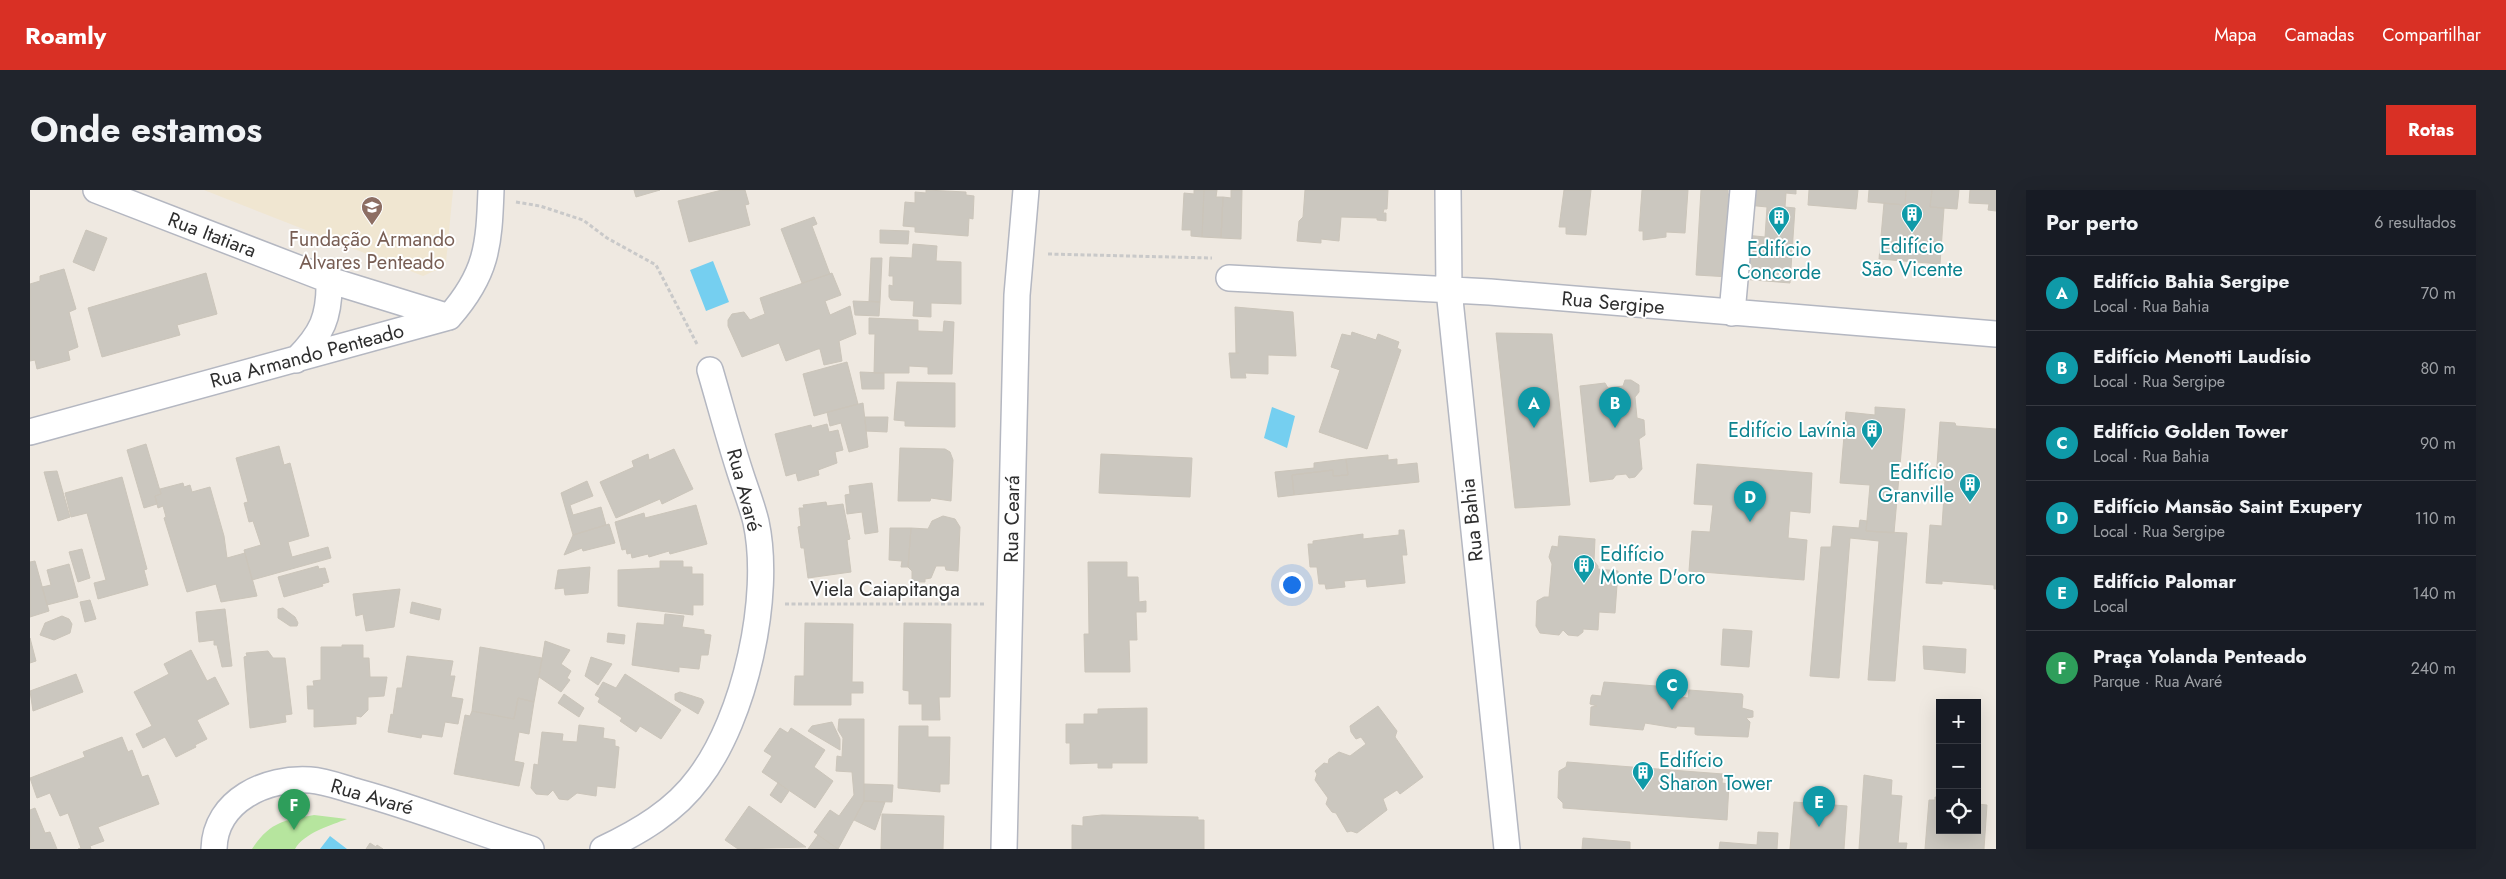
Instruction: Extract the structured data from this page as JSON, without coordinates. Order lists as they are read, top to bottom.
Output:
{
  "streets": {
    "street": [
      "Rua Itatiara",
      "Rua Sergipe",
      "Rua Armando Penteado",
      "Rua Avaré",
      "Rua Ceará",
      "Rua Bahia"
    ],
    "path": ["Viela Caiapitanga"]
  },
  "crossings": [
    ["Rua Itatiara", "Rua Armando Penteado"],
    ["Rua Sergipe", "Rua Bahia"],
    ["Rua Avaré", "Viela Caiapitanga"],
    ["Rua Ceará", "Viela Caiapitanga"]
  ],
  "places": {
    "school or university": ["Fundação Armando Alvares Penteado"],
    "building": [
      "Edifício São Vicente",
      "Edifício Concorde",
      "Edifício Lavínia",
      "Edifício Granville",
      "Edifício Monte D'oro",
      "Edifício Sharon Tower"
    ]
  },
  "page": {
    "header": "Roamly",
    "nav": ["Mapa", "Camadas", "Compartilhar"],
    "title": "Onde estamos",
    "buttons": "Rotas",
    "heading": ["Por perto", "6 resultados"],
    "list": [
      {
        "mark": "A",
        "name": "Edifício Bahia Sergipe",
        "note": "Local · Rua Bahia",
        "value": "70 m"
      },
      {
        "mark": "B",
        "name": "Edifício Menotti Laudísio",
        "note": "Local · Rua Sergipe",
        "value": "80 m"
      },
      {
        "mark": "C",
        "name": "Edifício Golden Tower",
        "note": "Local · Rua Bahia",
        "value": "90 m"
      },
      {
        "mark": "D",
        "name": "Edifício Mansão Saint Exupery",
        "note": "Local · Rua Sergipe",
        "value": "110 m"
      },
      {
        "mark": "E",
        "name": "Edifício Palomar",
        "note": "Local",
        "value": "140 m"
      },
      {
        "mark": "F",
        "name": "Praça Yolanda Penteado",
        "note": "Parque · Rua Avaré",
        "value": "240 m"
      }
    ],
    "pins": [
      "A",
      "B",
      "D",
      "C",
      "E",
      "F"
    ],
    "map_buttons": ["+", "−"]
  }
}
